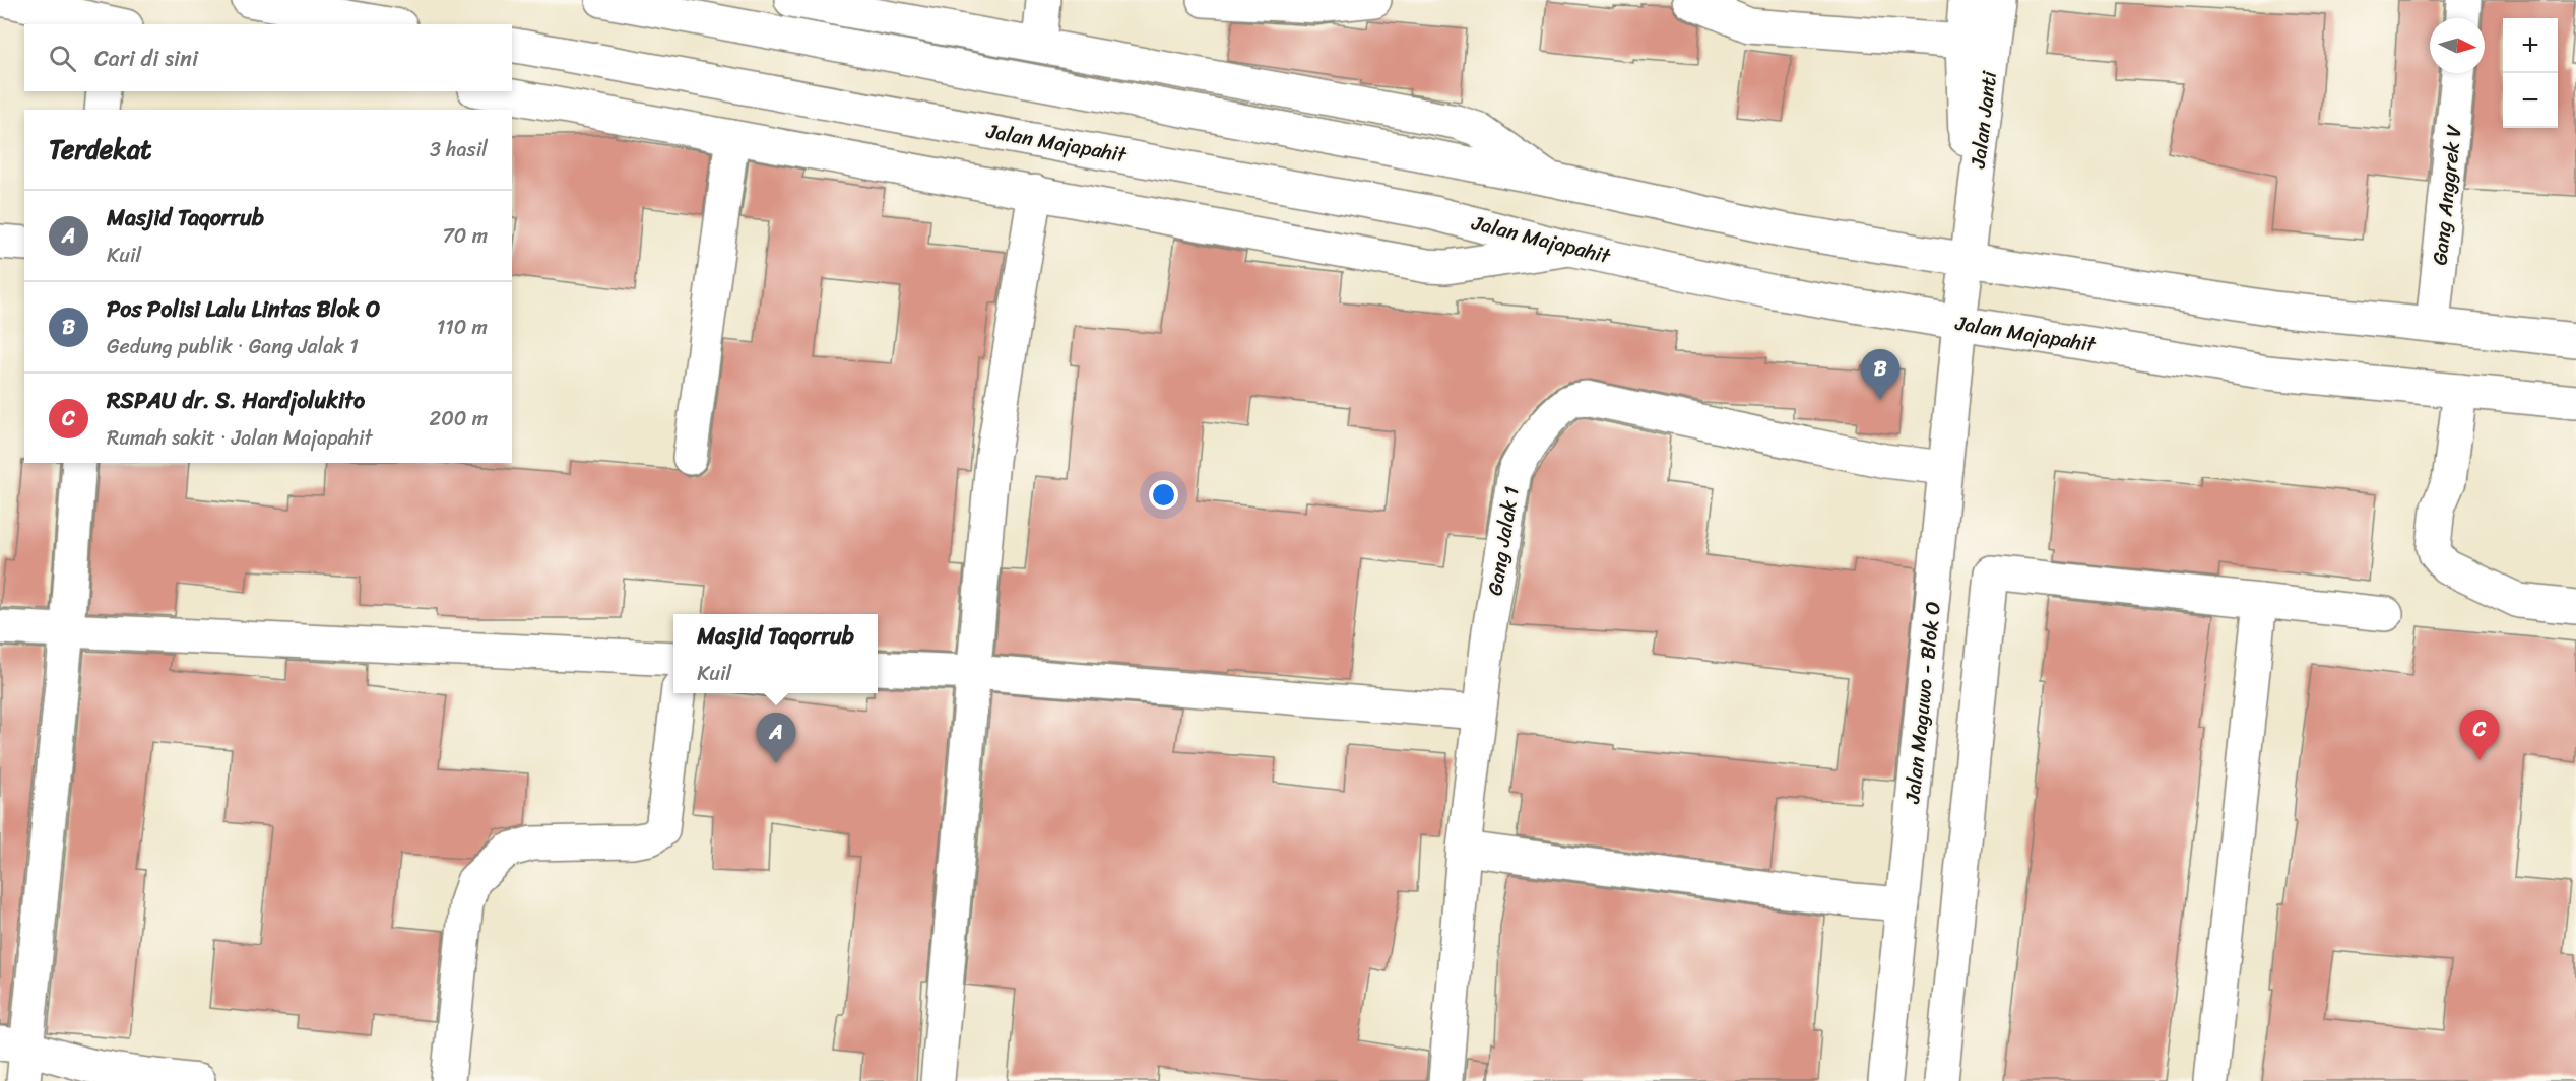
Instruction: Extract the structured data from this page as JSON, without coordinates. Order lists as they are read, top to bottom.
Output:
{
  "streets": {
    "main road": [
      "Jalan Janti",
      "Jalan Majapahit",
      "Gang Anggrek V",
      "Gang Jalak 1",
      "Jalan Maguwo - Blok O"
    ]
  },
  "crossings": [
    ["Jalan Janti", "Jalan Majapahit"],
    ["Jalan Janti", "Jalan Maguwo - Blok O"],
    ["Jalan Majapahit", "Jalan Maguwo - Blok O"],
    ["Gang Jalak 1", "Jalan Maguwo - Blok O"]
  ],
  "north": "right",
  "page": {
    "map_buttons": ["+", "−"],
    "search": "Cari di sini",
    "heading": ["Terdekat", "3 hasil"],
    "list": [
      {
        "mark": "A",
        "name": "Masjid Taqorrub",
        "note": "Kuil",
        "value": "70 m"
      },
      {
        "mark": "B",
        "name": "Pos Polisi Lalu Lintas Blok O",
        "note": "Gedung publik · Gang Jalak 1",
        "value": "110 m"
      },
      {
        "mark": "C",
        "name": "RSPAU dr. S. Hardjolukito",
        "note": "Rumah sakit · Jalan Majapahit",
        "value": "200 m"
      }
    ],
    "pins": ["B", "C", "A"],
    "popup": ["Masjid Taqorrub", "Kuil"]
  }
}
